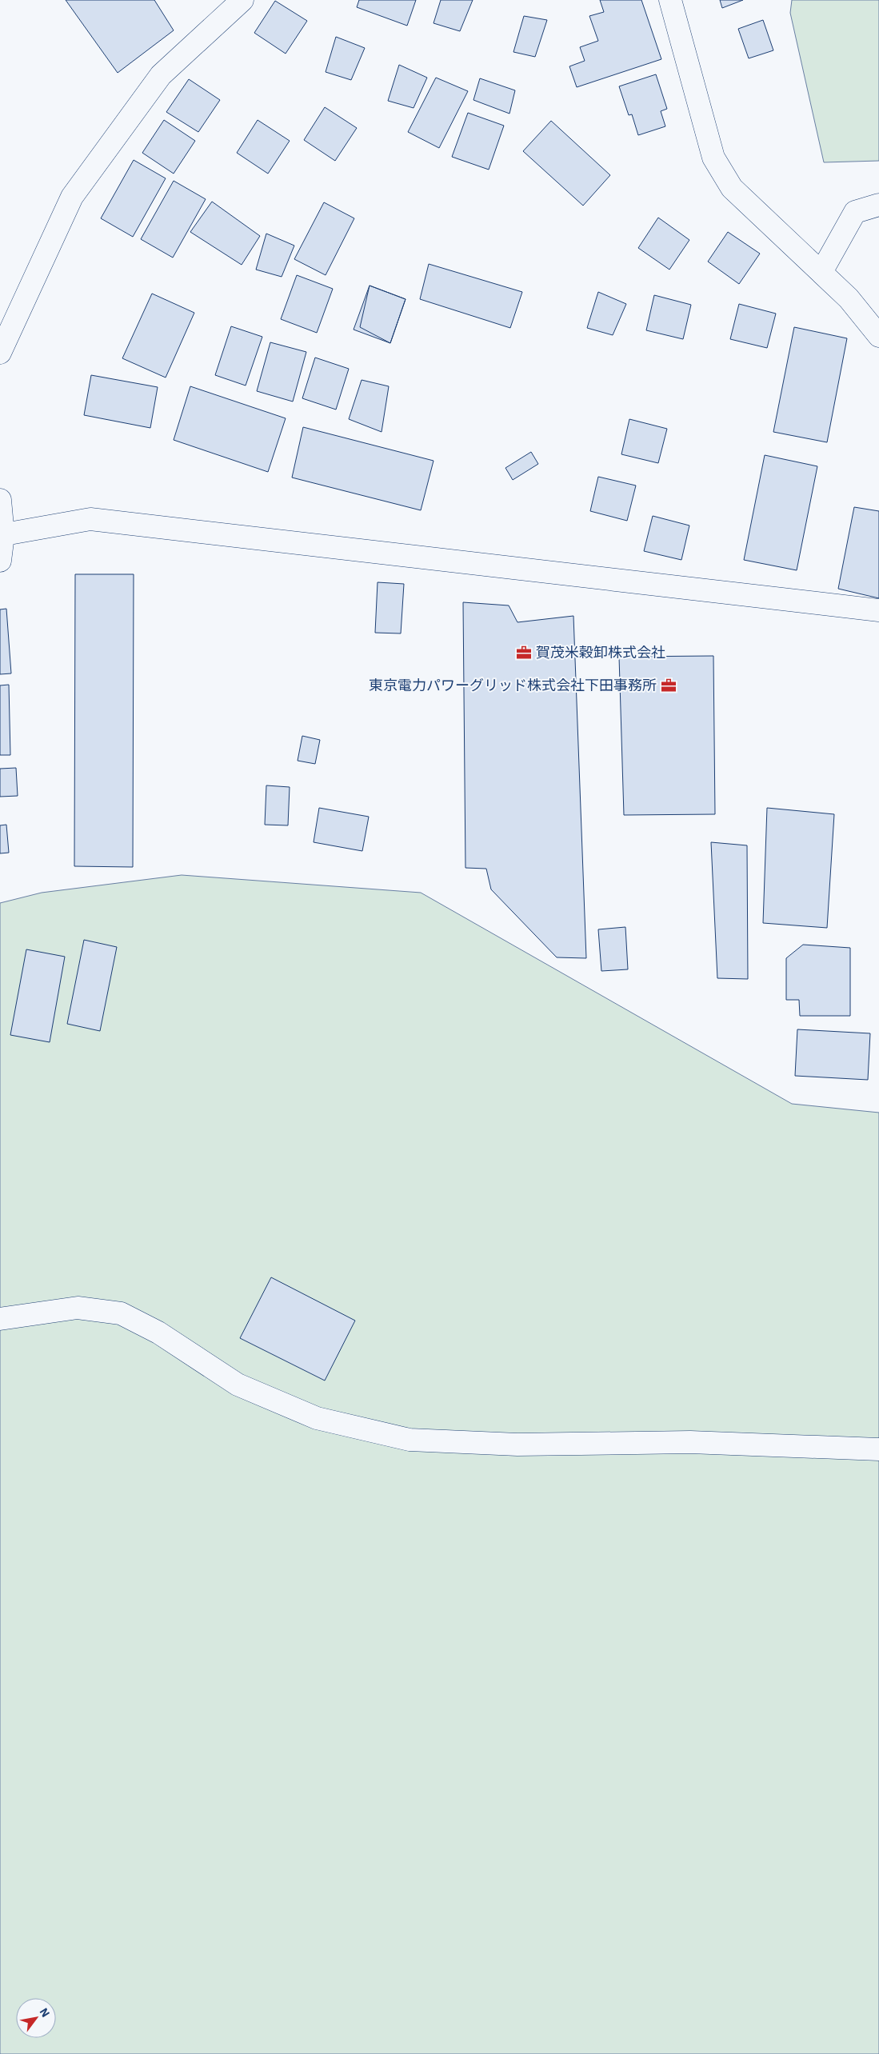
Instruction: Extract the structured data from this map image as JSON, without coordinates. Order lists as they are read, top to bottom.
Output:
{
  "places": {
    "office": ["賀茂米穀卸株式会社", "東京電力パワーグリッド株式会社下田事務所"]
  },
  "north": "top right"
}
